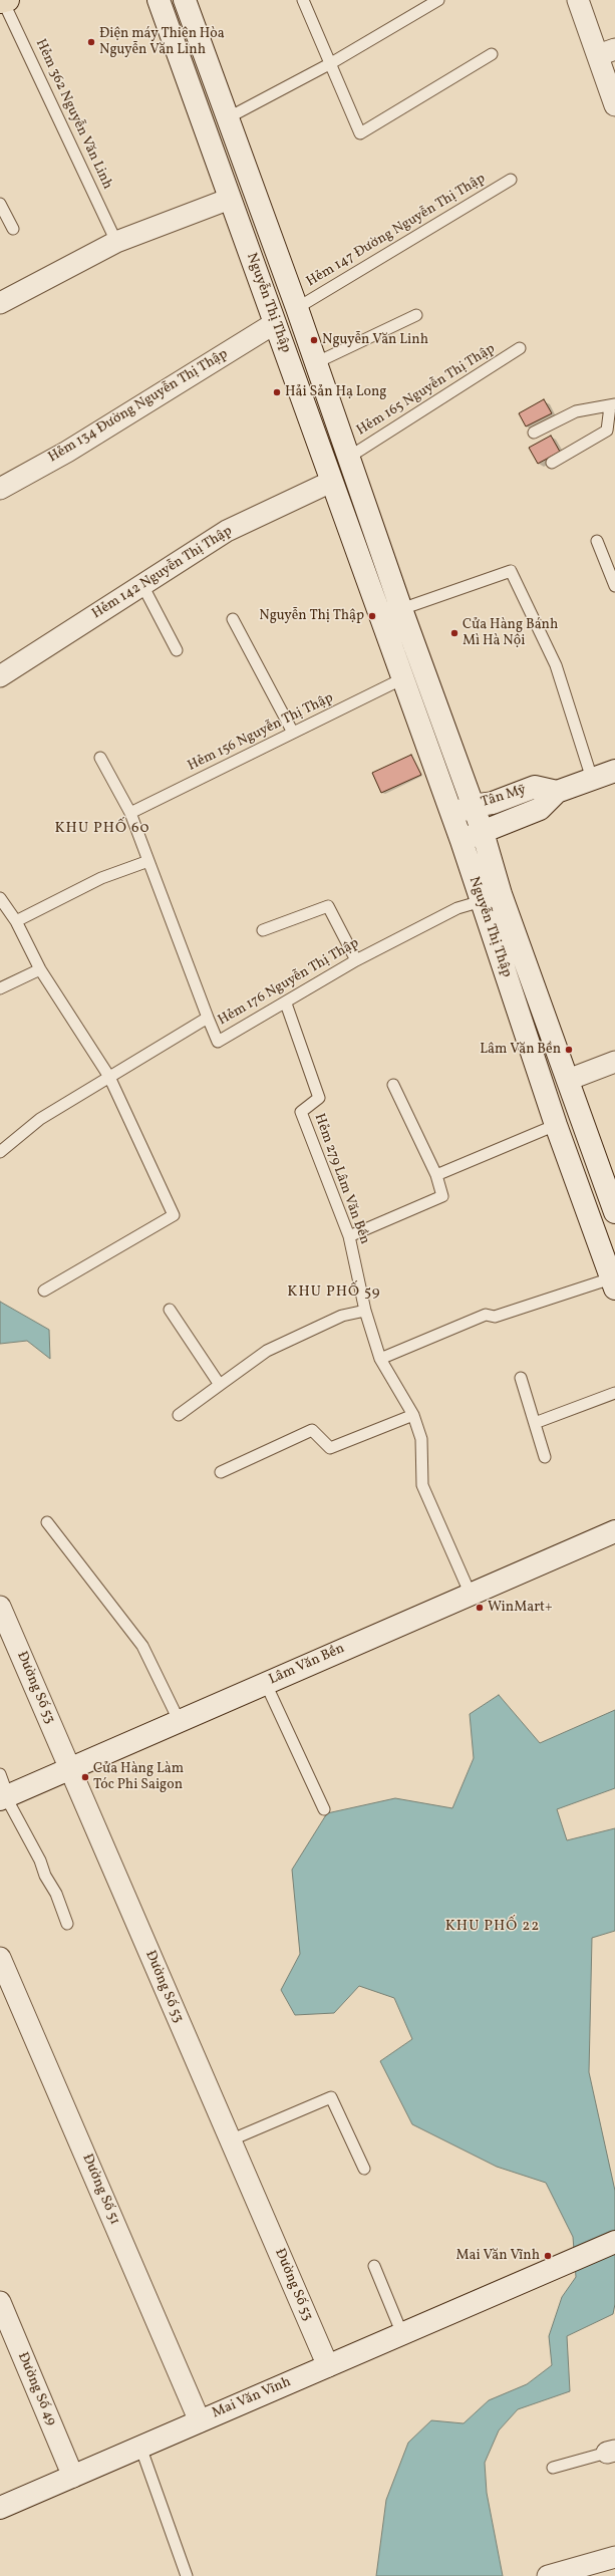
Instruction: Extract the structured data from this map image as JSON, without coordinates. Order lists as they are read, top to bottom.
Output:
{
  "streets": {
    "main road": [
      "Nguyễn Thị Thập",
      "Tân Mỹ",
      "Lâm Văn Bền",
      "Mai Văn Vĩnh"
    ],
    "street": [
      "Hẻm 134 Đường Nguyễn Thị Thập",
      "Hẻm 142 Nguyễn Thị Thập",
      "Đường Số 53",
      "Đường Số 51",
      "Đường Số 49"
    ],
    "lane": [
      "Hẻm 362 Nguyễn Văn Linh",
      "Hẻm 147 Đường Nguyễn Thị Thập",
      "Hẻm 165 Nguyễn Thị Thập",
      "Hẻm 156 Nguyễn Thị Thập",
      "Hẻm 176 Nguyễn Thị Thập",
      "Hẻm 279 Lâm Văn Bền"
    ]
  },
  "crossings": [
    ["Hẻm 147 Đường Nguyễn Thị Thập", "Nguyễn Thị Thập"],
    ["Nguyễn Thị Thập", "Hẻm 165 Nguyễn Thị Thập"],
    ["Nguyễn Thị Thập", "Hẻm 134 Đường Nguyễn Thị Thập"],
    ["Nguyễn Thị Thập", "Hẻm 142 Nguyễn Thị Thập"],
    ["Nguyễn Thị Thập", "Hẻm 156 Nguyễn Thị Thập"],
    ["Nguyễn Thị Thập", "Tân Mỹ"],
    ["Nguyễn Thị Thập", "Hẻm 176 Nguyễn Thị Thập"],
    ["Hẻm 176 Nguyễn Thị Thập", "Hẻm 279 Lâm Văn Bền"],
    ["Hẻm 279 Lâm Văn Bền", "Lâm Văn Bền"],
    ["Lâm Văn Bền", "Đường Số 53"],
    ["Đường Số 53", "Mai Văn Vĩnh"],
    ["Đường Số 51", "Mai Văn Vĩnh"],
    ["Đường Số 49", "Mai Văn Vĩnh"]
  ],
  "districts": ["KHU PHỐ 60", "KHU PHỐ 59", "KHU PHỐ 22"],
  "places": [
    "Điện máy Thiên Hòa Nguyễn Văn Linh",
    "Nguyễn Văn Linh",
    "Hải Sản Hạ Long",
    "Nguyễn Thị Thập",
    "Cửa Hàng Bánh Mì Hà Nội",
    "Lâm Văn Bền",
    "WinMart+",
    "Cửa Hàng Làm Tóc Phi Saigon",
    "Mai Văn Vĩnh"
  ]
}
